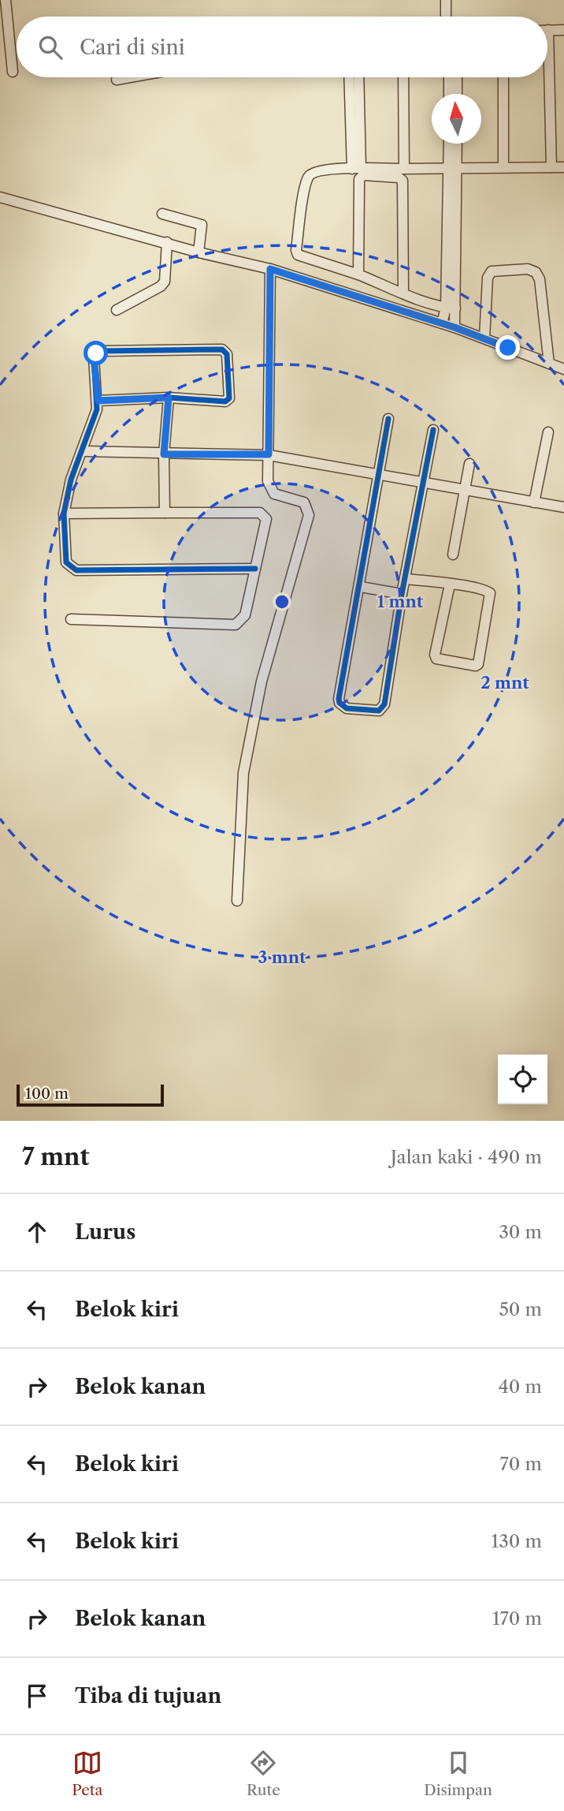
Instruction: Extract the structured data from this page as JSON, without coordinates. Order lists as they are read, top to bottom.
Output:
{
  "scale_bar": "100 m",
  "north": "top",
  "page": {
    "search": "Cari di sini",
    "scale": "100 m",
    "heading": ["7 mnt", "Jalan kaki · 490 m"],
    "list": [
      ["Lurus", "30 m"],
      ["Belok kiri", "50 m"],
      ["Belok kanan", "40 m"],
      ["Belok kiri", "70 m"],
      ["Belok kiri", "130 m"],
      ["Belok kanan", "170 m"],
      "Tiba di tujuan"
    ],
    "nav": ["Peta", "Rute", "Disimpan"]
  },
  "rings": ["1 mnt", "2 mnt", "3 mnt"]
}
